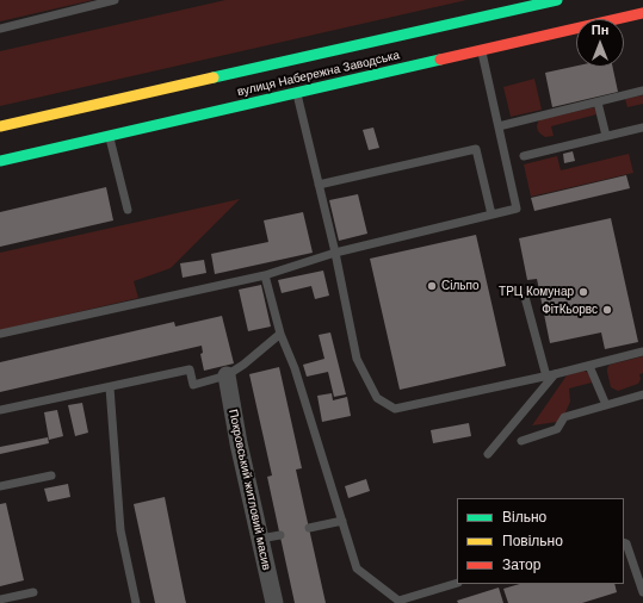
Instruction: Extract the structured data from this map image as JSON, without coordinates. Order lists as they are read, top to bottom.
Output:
{
  "streets": {
    "main road": ["вулиця Набережна Заводська"],
    "street": ["Покровський житловий масив"]
  },
  "places": ["Сільпо", "ТРЦ Комунар", "ФiтКьорвс"],
  "legend": ["Вільно", "Повільно", "Затор"],
  "north": "top"
}
